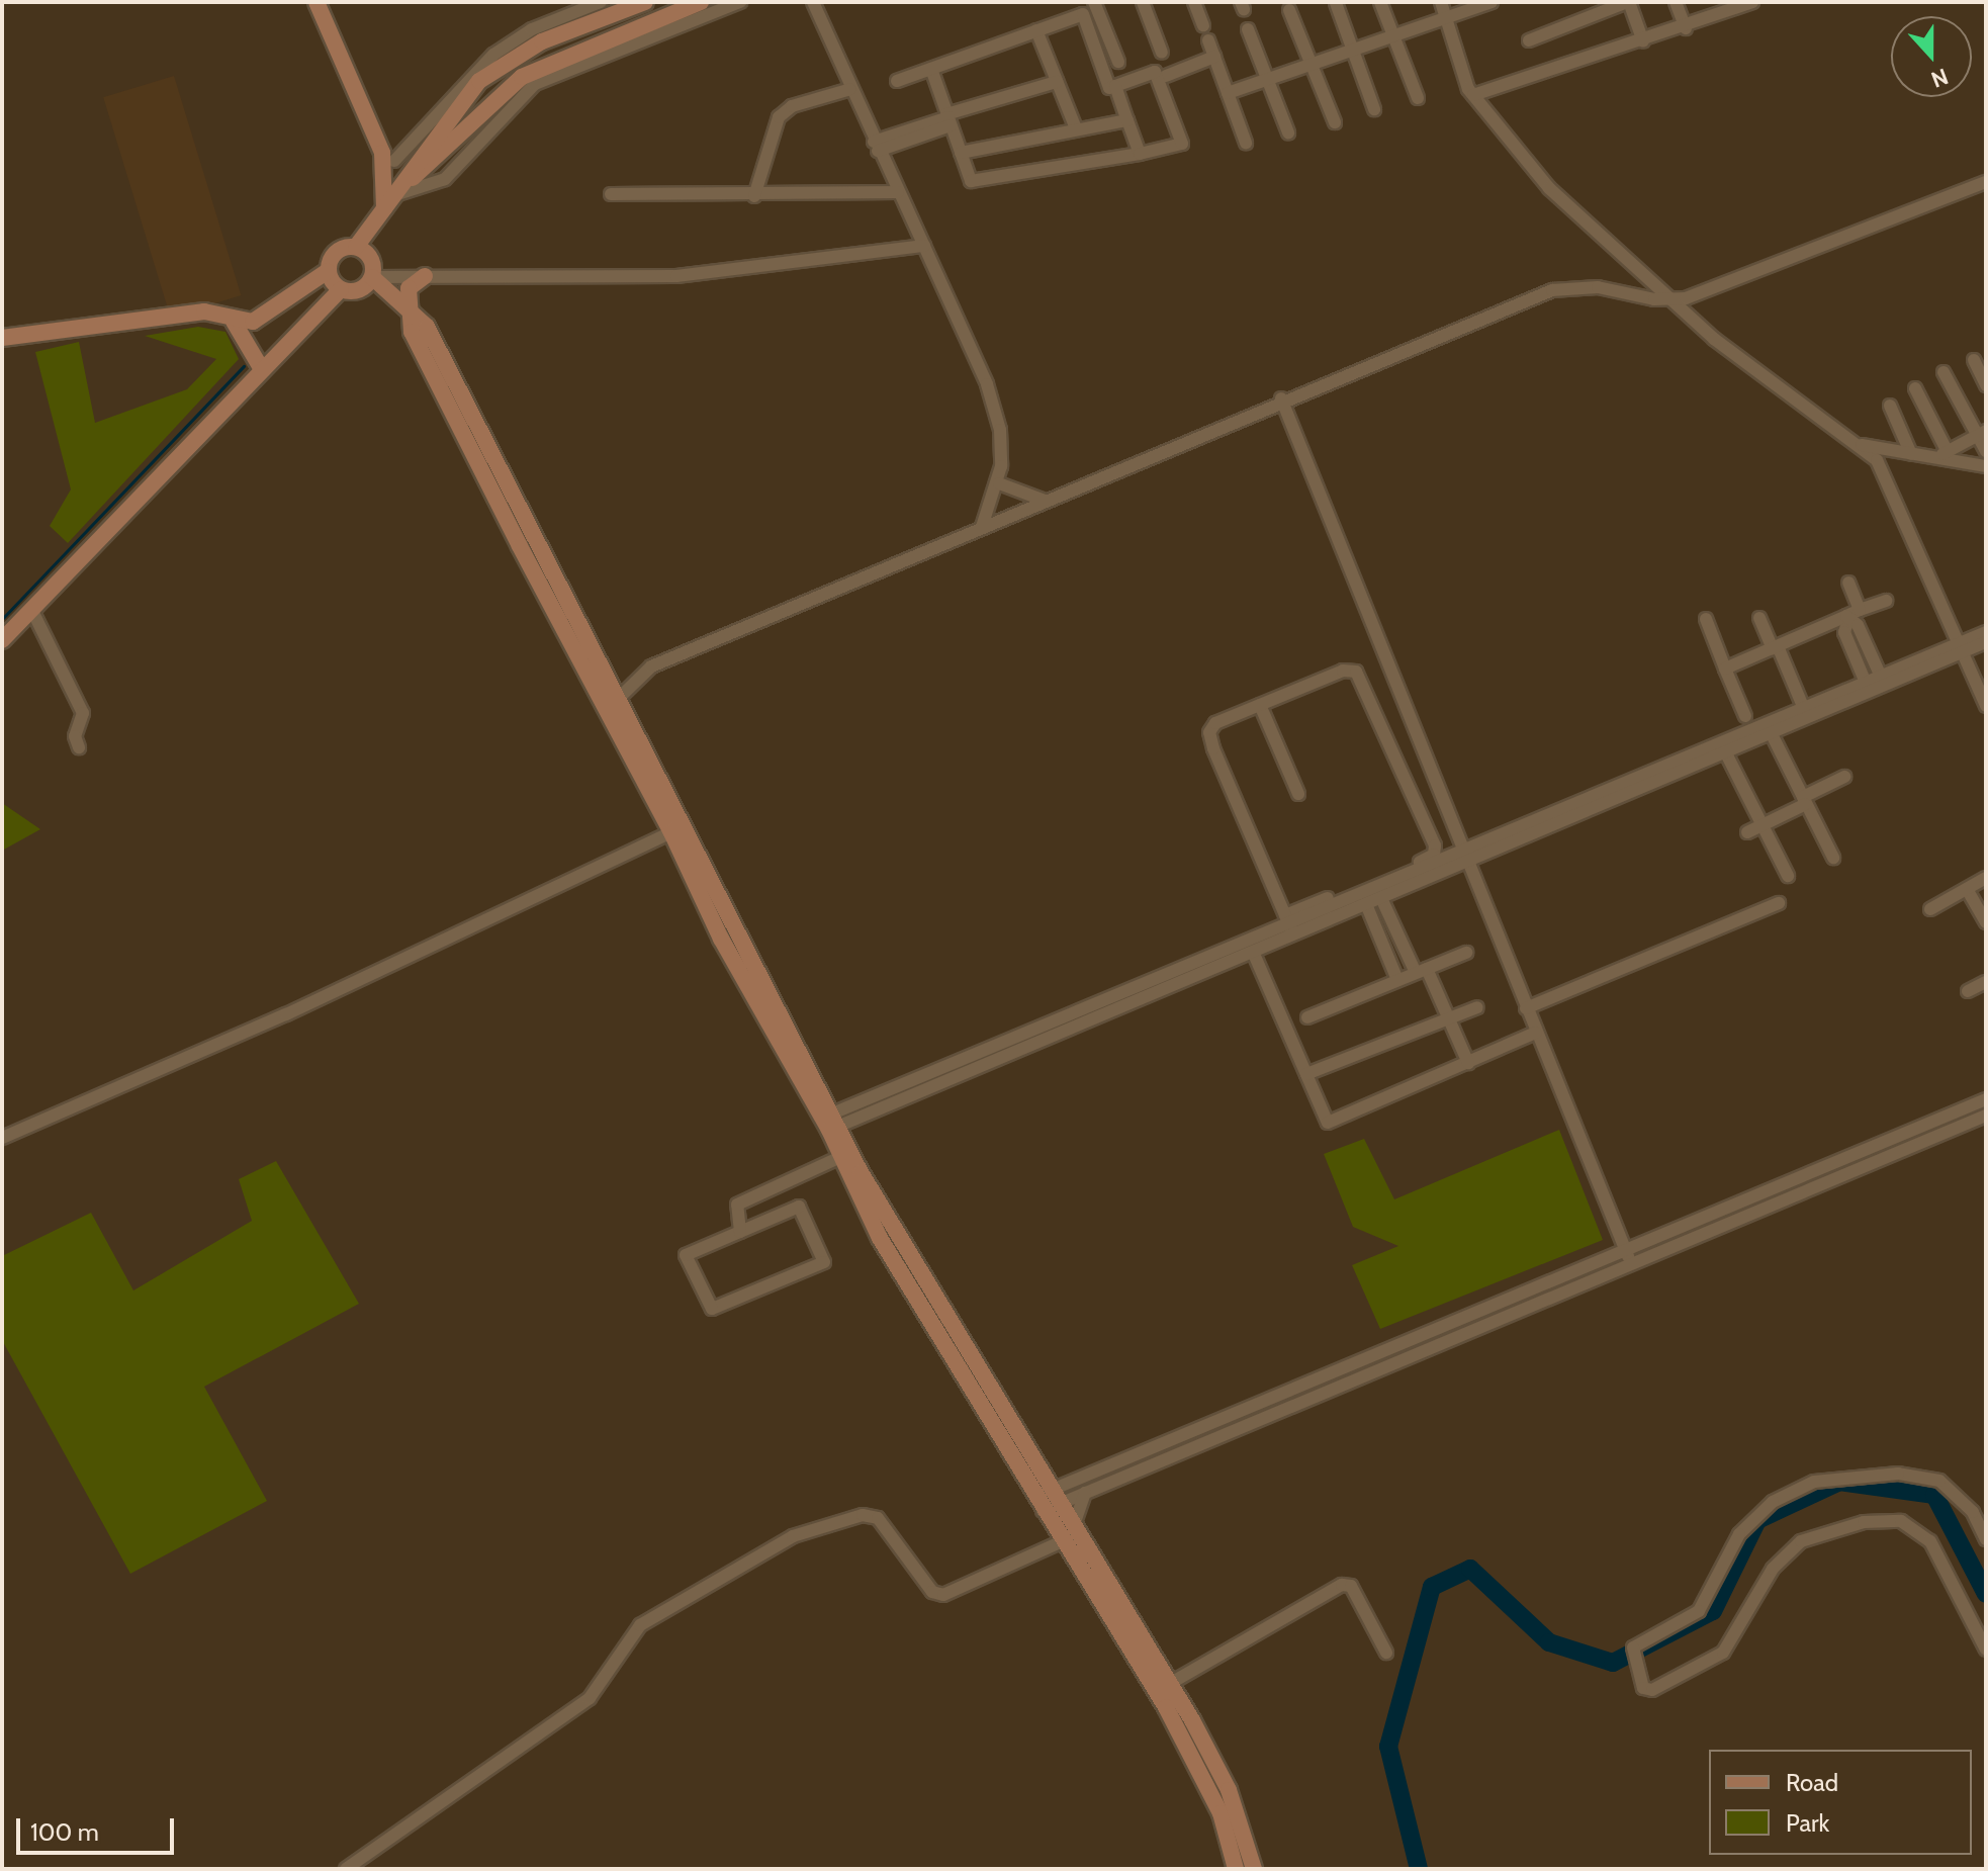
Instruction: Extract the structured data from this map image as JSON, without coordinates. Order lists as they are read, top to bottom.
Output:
{
  "legend": ["Road", "Park"],
  "scale_bar": "100 m",
  "north": "bottom"
}
